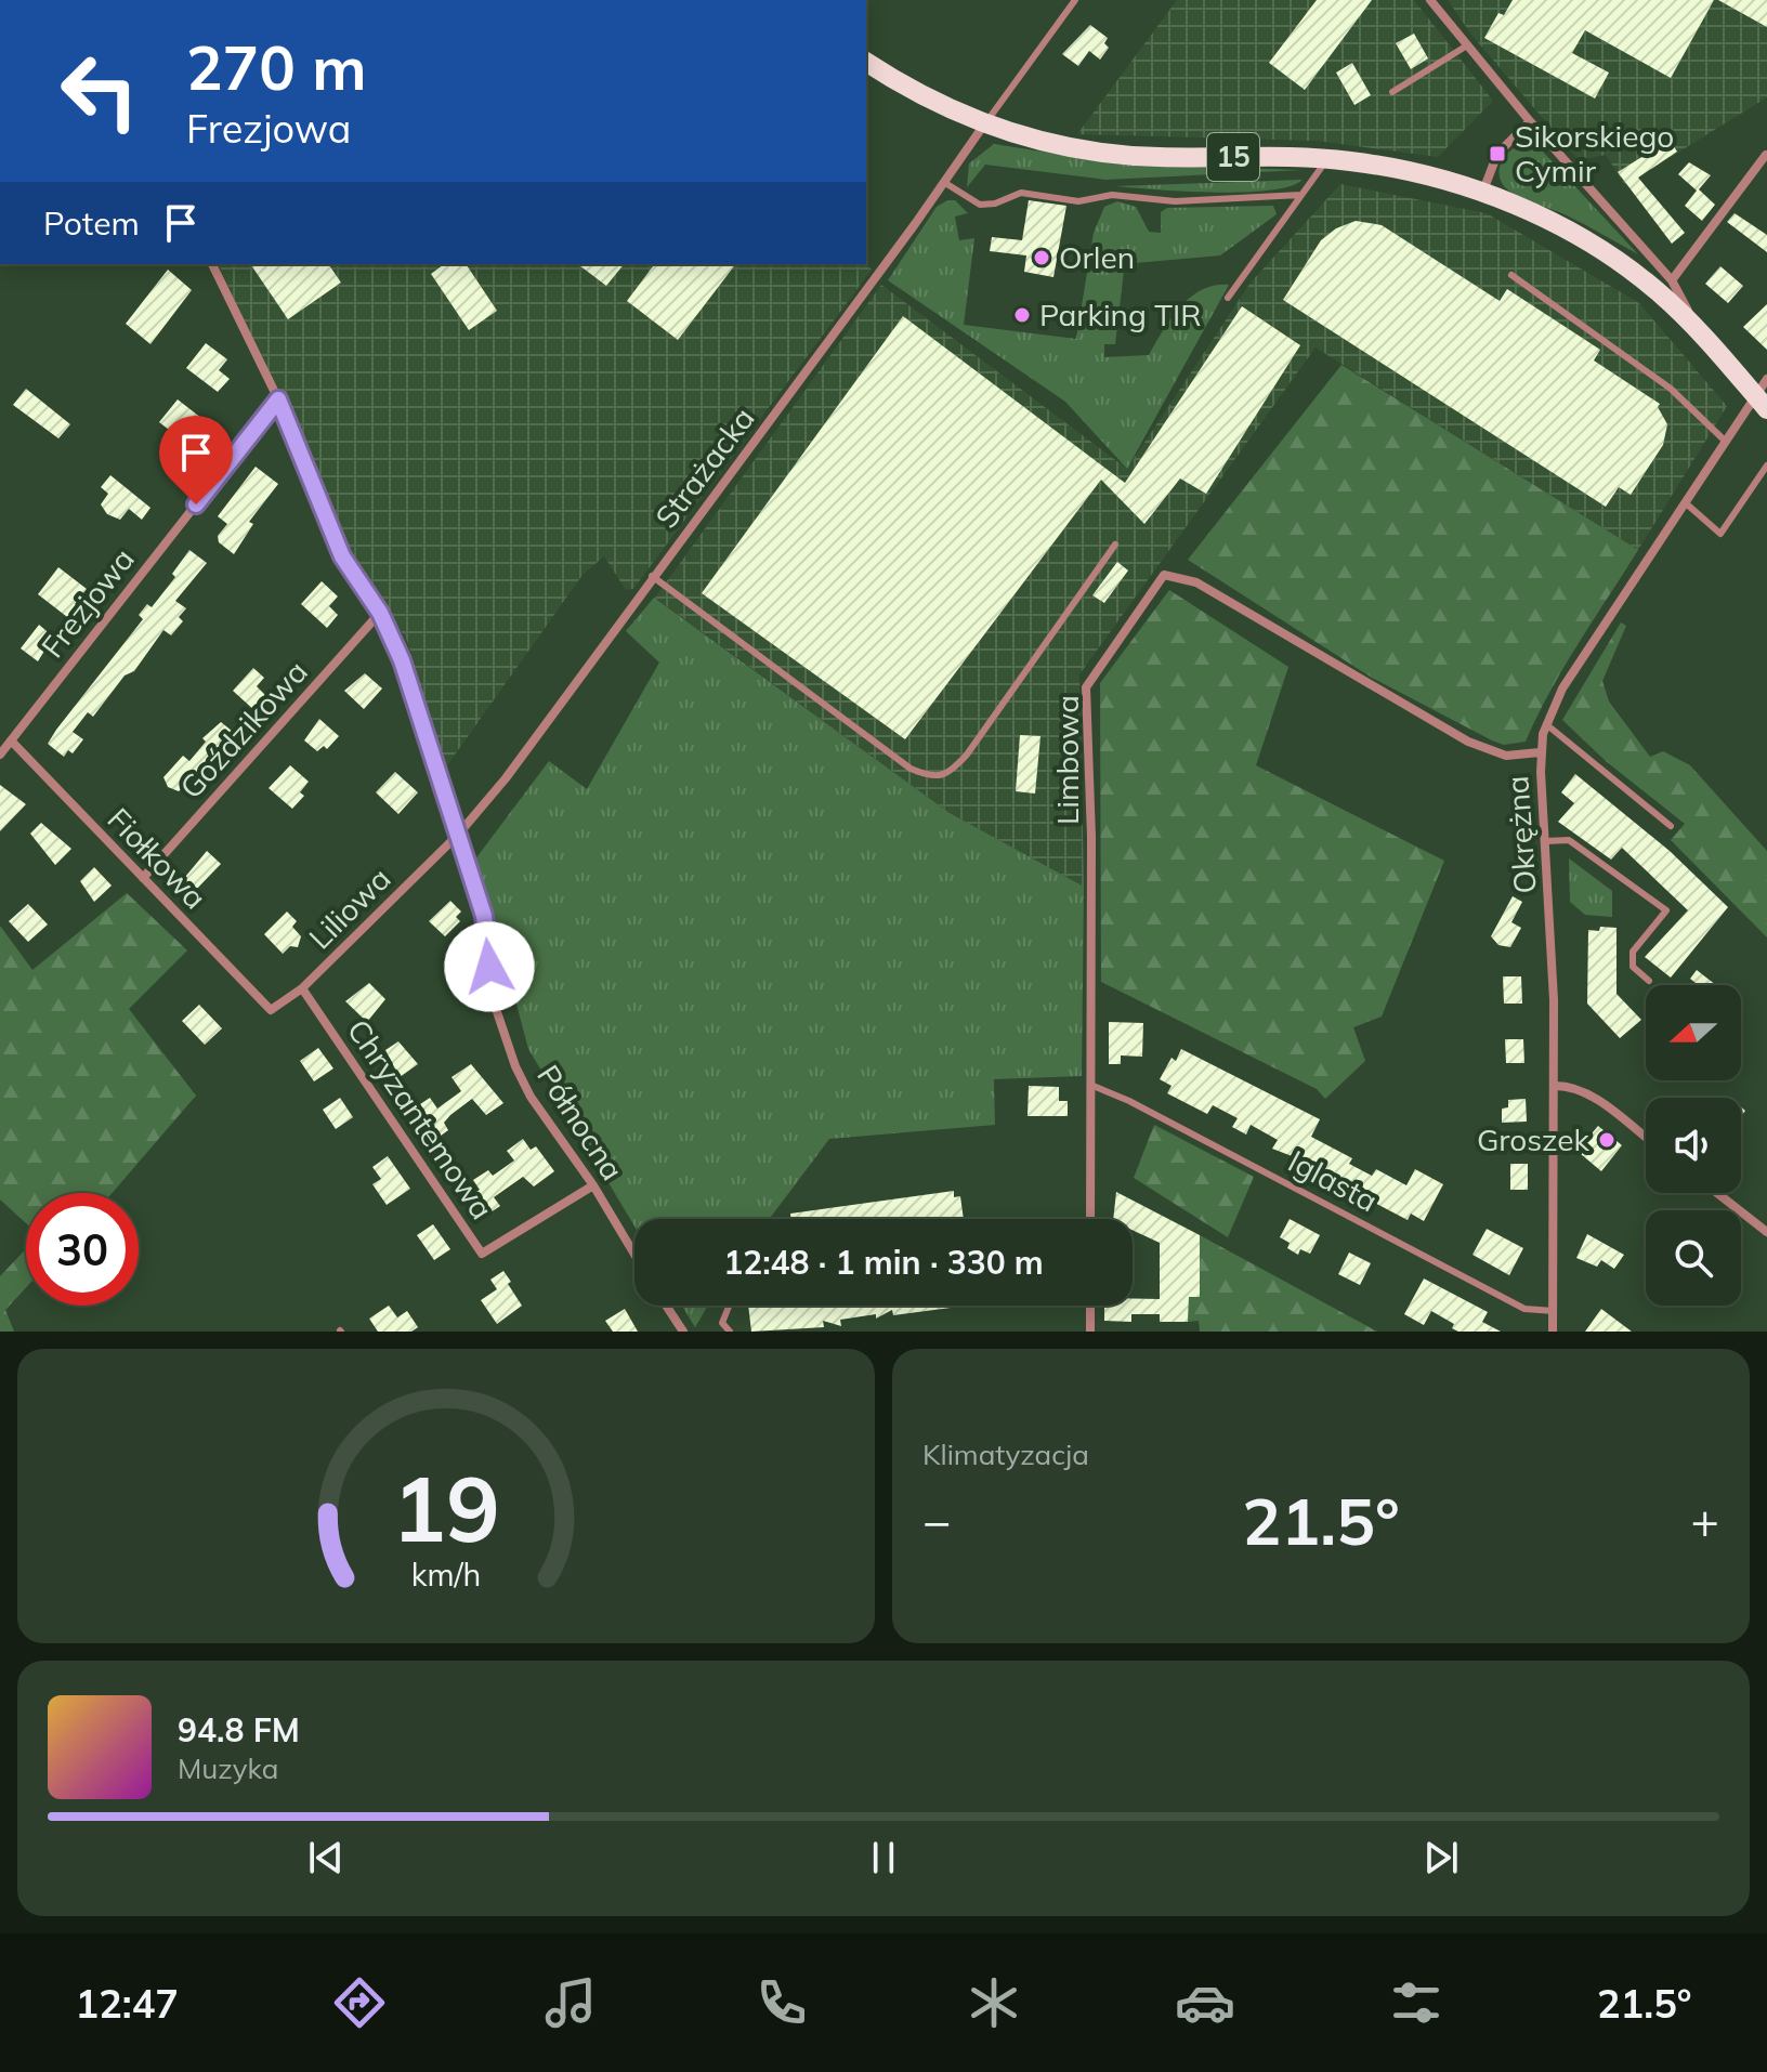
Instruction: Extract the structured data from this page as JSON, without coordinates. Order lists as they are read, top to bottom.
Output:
{
  "streets": {
    "main road": ["15"],
    "street": [
      "Strażacka",
      "Frezjowa",
      "Goździkowa",
      "Limbowa",
      "Okrężna",
      "Fiołkowa",
      "Liliowa",
      "Chryzantemowa",
      "Północna"
    ],
    "lane": ["Iglasta"]
  },
  "crossings": [
    ["15", "Strażacka"],
    ["15", "Okrężna"],
    ["Strażacka", "Liliowa"],
    ["Strażacka", "Północna"],
    ["Frezjowa", "Fiołkowa"],
    ["Frezjowa", "Północna"],
    ["Goździkowa", "Fiołkowa"],
    ["Goździkowa", "Północna"],
    ["Limbowa", "Okrężna"],
    ["Limbowa", "Iglasta"],
    ["Okrężna", "Iglasta"],
    ["Fiołkowa", "Liliowa"],
    ["Liliowa", "Chryzantemowa"],
    ["Liliowa", "Północna"],
    ["Chryzantemowa", "Północna"]
  ],
  "places": {
    "transit": ["Sikorskiego Cymir"],
    "other": ["Orlen", "Parking TIR", "Groszek"]
  },
  "north": "left",
  "page": {
    "turn": ["270 m", "Frezjowa"],
    "then": "Potem",
    "limit": "30",
    "trip": "12:48 · 1 min · 330 m",
    "tile": "Klimatyzacja",
    "heat": ["−", "21.5°", "+"],
    "song": ["94.8 FM", "Muzyka"],
    "tabs": ["12:47", "21.5°"],
    "gauge": ["19", "km/h"]
  }
}
